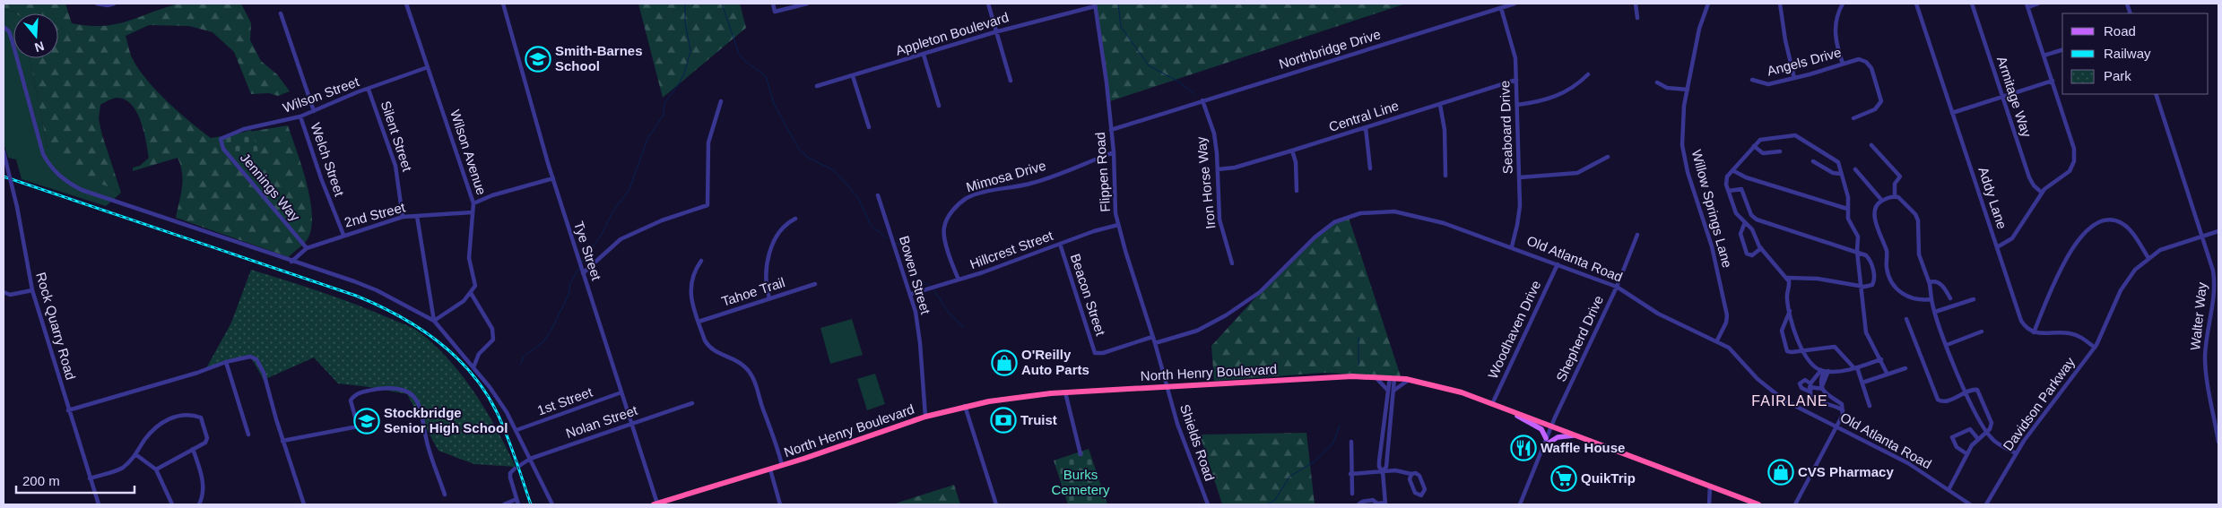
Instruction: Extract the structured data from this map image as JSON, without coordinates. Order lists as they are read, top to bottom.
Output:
{
  "streets": {
    "highway": ["North Henry Boulevard"],
    "street": [
      "Appleton Boulevard",
      "Northbridge Drive",
      "Angels Drive",
      "Wilson Street",
      "Armitage Way",
      "Central Line",
      "Seaboard Drive",
      "Silent Street",
      "Wilson Avenue",
      "Welch Street",
      "Flippen Road",
      "Mimosa Drive",
      "Iron Horse Way",
      "Jennings Way",
      "Addy Lane",
      "Willow Springs Lane",
      "2nd Street",
      "Hillcrest Street",
      "Tye Street",
      "Old Atlanta Road",
      "Bowen Street",
      "Tahoe Trail",
      "Beacon Street",
      "Walter Way",
      "Rock Quarry Road",
      "Woodhaven Drive",
      "Shepherd Drive",
      "1st Street",
      "Davidson Parkway",
      "Nolan Street",
      "Shields Road"
    ]
  },
  "crossings": [
    ["Appleton Boulevard", "Flippen Road"],
    ["Northbridge Drive", "Seaboard Drive"],
    ["Northbridge Drive", "Flippen Road"],
    ["Northbridge Drive", "Iron Horse Way"],
    ["Wilson Street", "Silent Street"],
    ["Wilson Street", "Wilson Avenue"],
    ["Wilson Street", "Welch Street"],
    ["Wilson Street", "Jennings Way"],
    ["Central Line", "Seaboard Drive"],
    ["Central Line", "Iron Horse Way"],
    ["Seaboard Drive", "Old Atlanta Road"],
    ["Silent Street", "2nd Street"],
    ["Wilson Avenue", "2nd Street"],
    ["Welch Street", "2nd Street"],
    ["Flippen Road", "Mimosa Drive"],
    ["Flippen Road", "Hillcrest Street"],
    ["Flippen Road", "Old Atlanta Road"],
    ["Flippen Road", "Beacon Street"],
    ["Flippen Road", "North Henry Boulevard"],
    ["Flippen Road", "Shields Road"],
    ["Mimosa Drive", "Hillcrest Street"],
    ["Jennings Way", "2nd Street"],
    ["Willow Springs Lane", "Old Atlanta Road"],
    ["Hillcrest Street", "Bowen Street"],
    ["Hillcrest Street", "Beacon Street"],
    ["Tye Street", "North Henry Boulevard"],
    ["Tye Street", "1st Street"],
    ["Tye Street", "Nolan Street"],
    ["Old Atlanta Road", "Woodhaven Drive"],
    ["Old Atlanta Road", "Shepherd Drive"],
    ["Bowen Street", "North Henry Boulevard"],
    ["Walter Way", "Davidson Parkway"],
    ["Woodhaven Drive", "North Henry Boulevard"],
    ["Shepherd Drive", "North Henry Boulevard"],
    ["North Henry Boulevard", "Shields Road"]
  ],
  "districts": ["FAIRLANE"],
  "parks": ["Burks Cemetery"],
  "places": {
    "school or university": ["Smith-Barnes School", "Stockbridge Senior High School"],
    "shop": ["O'Reilly Auto Parts", "CVS Pharmacy"],
    "bank": ["Truist"],
    "restaurant": ["Waffle House"],
    "supermarket": ["QuikTrip"]
  },
  "legend": ["Road", "Railway", "Park"],
  "scale_bar": "200 m",
  "north": "bottom"
}
